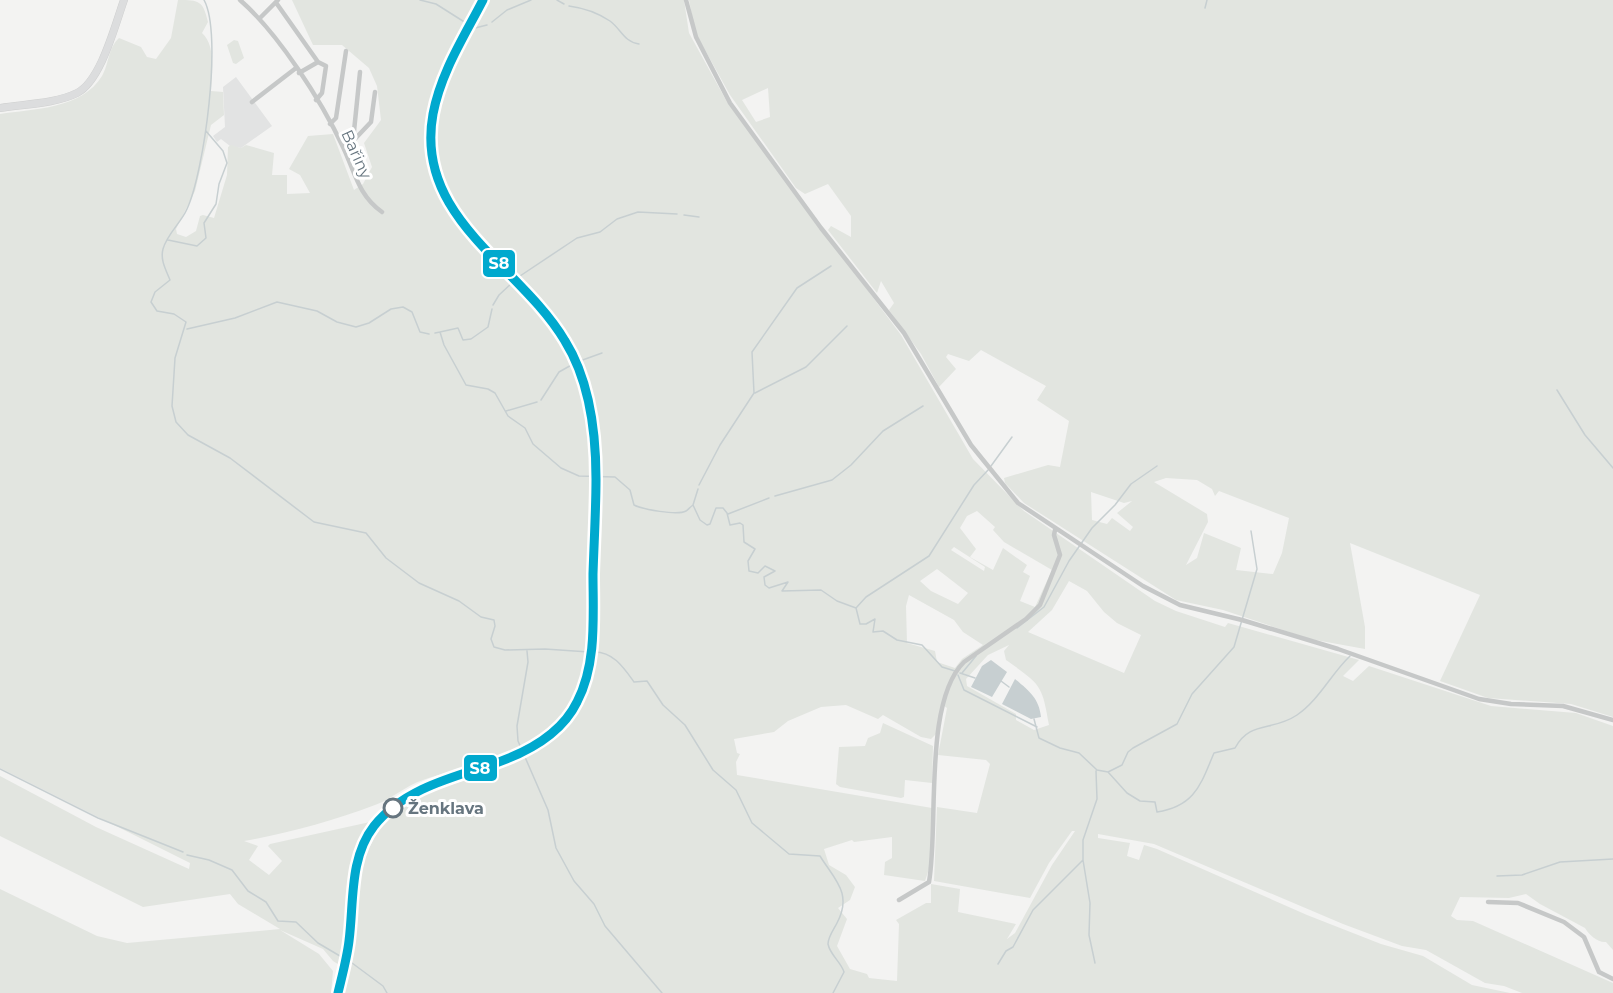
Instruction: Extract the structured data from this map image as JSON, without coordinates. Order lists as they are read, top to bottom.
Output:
{
  "streets": {
    "street": ["Bařiny"]
  },
  "places": ["Ženklava"],
  "lines": ["transit line S8"]
}
